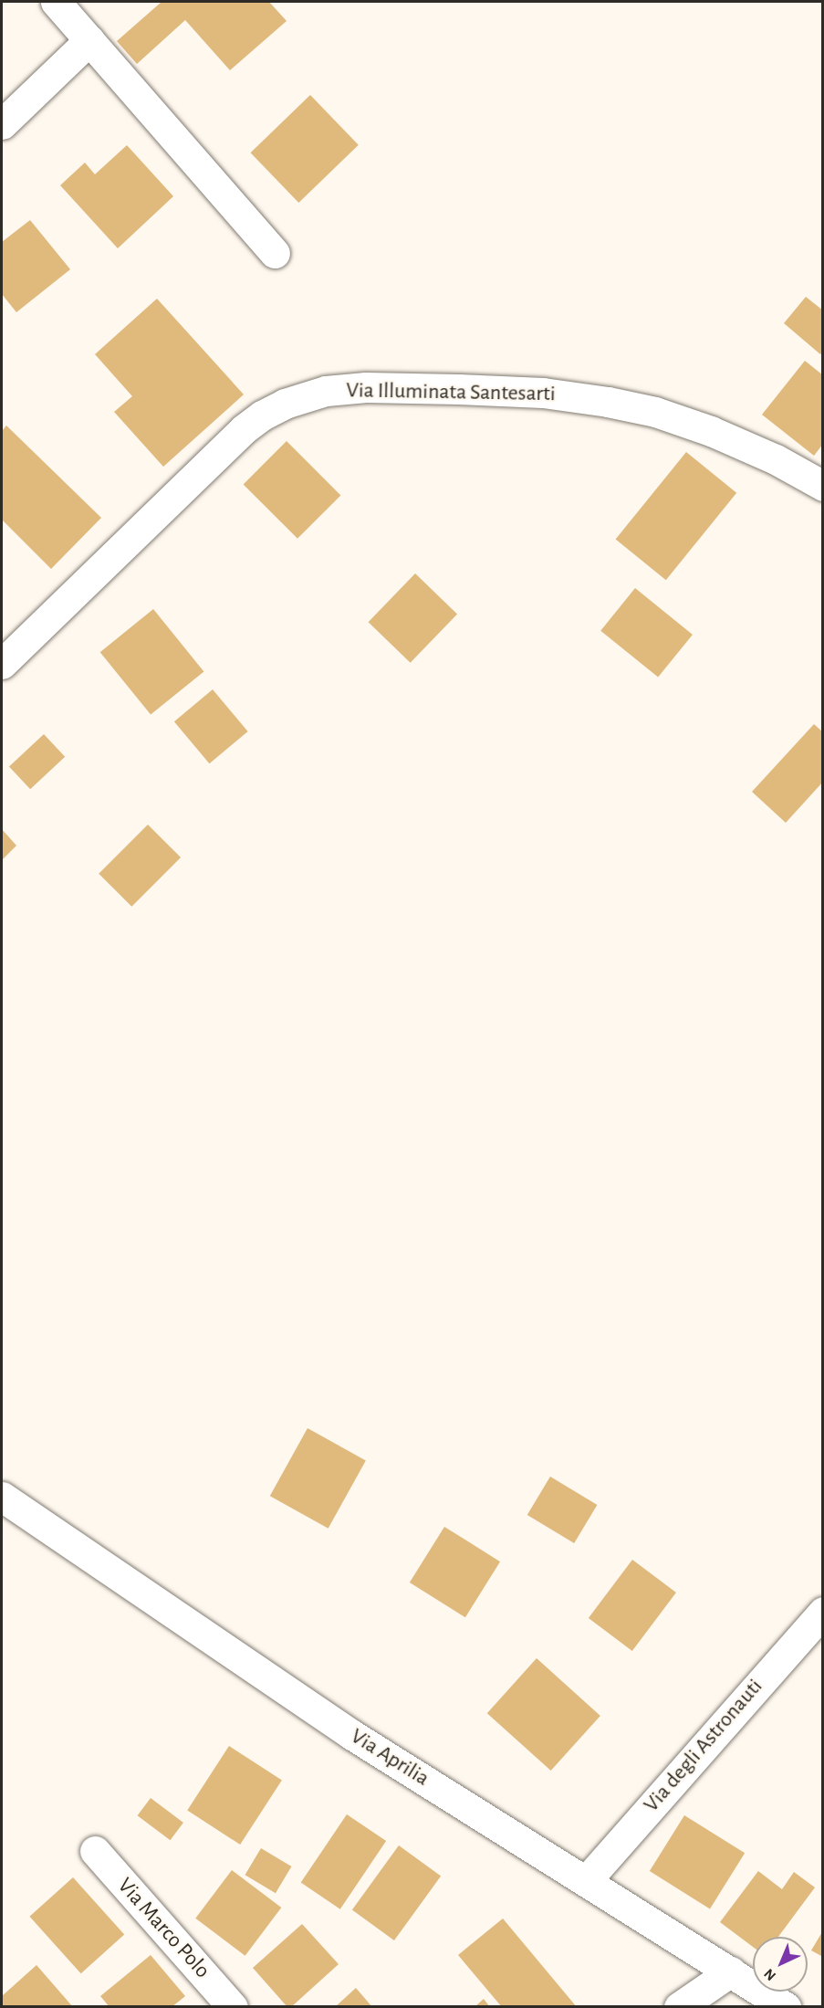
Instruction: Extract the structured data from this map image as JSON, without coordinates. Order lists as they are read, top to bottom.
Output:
{
  "streets": {
    "street": [
      "Via Illuminata Santesarti",
      "Via degli Astronauti",
      "Via Aprilia",
      "Via Marco Polo"
    ]
  },
  "crossings": [
    ["Via degli Astronauti", "Via Aprilia"]
  ],
  "north": "bottom left"
}
